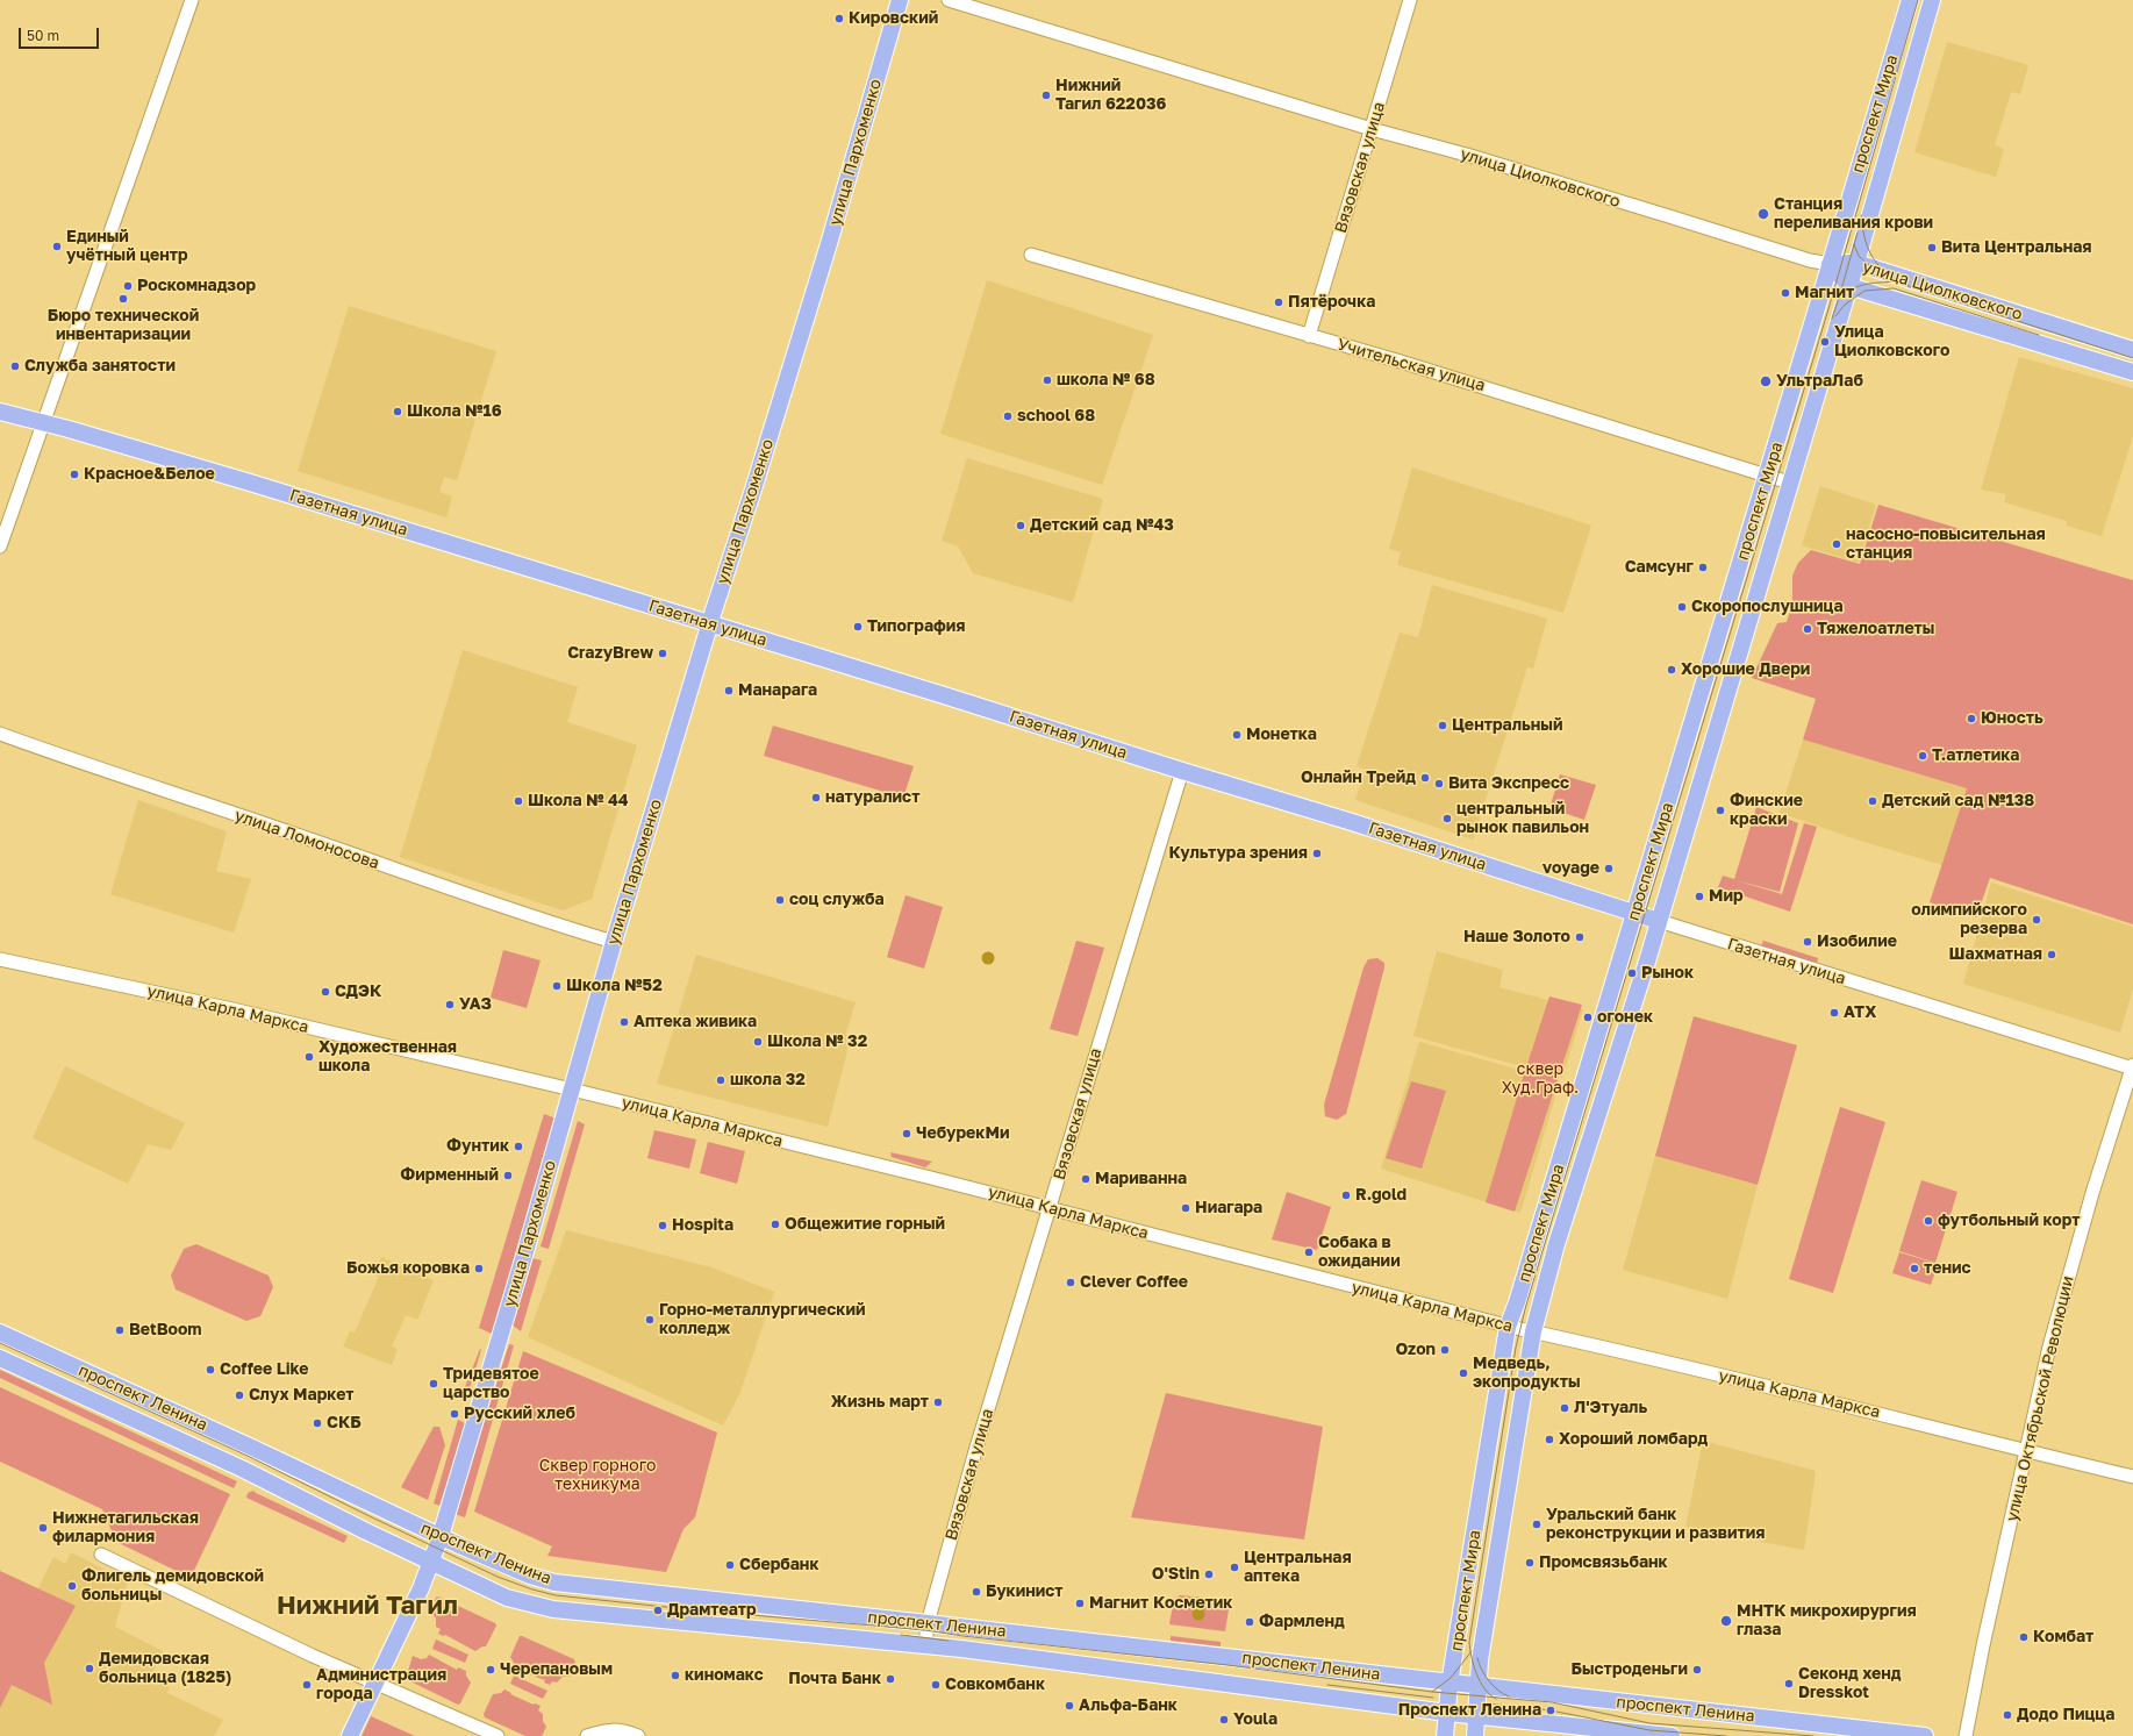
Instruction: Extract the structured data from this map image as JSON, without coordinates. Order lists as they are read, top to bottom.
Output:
{
  "streets": {
    "main road": [
      "проспект Мира",
      "улица Пархоменко",
      "улица Циолковского",
      "Газетная улица",
      "проспект Ленина"
    ],
    "street": [
      "Вязовская улица",
      "Учительская улица",
      "улица Ломоносова",
      "улица Карла Маркса",
      "улица Октябрьской Революции"
    ]
  },
  "crossings": [
    ["проспект Мира", "улица Циолковского"],
    ["проспект Мира", "Учительская улица"],
    ["проспект Мира", "Газетная улица"],
    ["проспект Мира", "улица Карла Маркса"],
    ["проспект Мира", "проспект Ленина"],
    ["улица Пархоменко", "Газетная улица"],
    ["улица Пархоменко", "улица Ломоносова"],
    ["улица Пархоменко", "улица Карла Маркса"],
    ["улица Пархоменко", "проспект Ленина"],
    ["Вязовская улица", "улица Циолковского"],
    ["Вязовская улица", "Учительская улица"],
    ["Вязовская улица", "Газетная улица"],
    ["Вязовская улица", "улица Карла Маркса"],
    ["Вязовская улица", "проспект Ленина"],
    ["Газетная улица", "улица Октябрьской Революции"],
    ["улица Карла Маркса", "улица Октябрьской Революции"]
  ],
  "districts": ["Нижний Тагил"],
  "parks": ["сквер Худ.Граф.", "Сквер горного техникума"],
  "places": [
    "Кировский",
    "Нижний Тагил 622036",
    "Станция переливания крови",
    "Единый учётный центр",
    "Вита Центральная",
    "Роскомнадзор",
    "Магнит",
    "Бюро технической инвентаризации",
    "Пятёрочка",
    "Улица Циолковского",
    "Служба занятости",
    "школа № 68",
    "УльтраЛаб",
    "Школа №16",
    "school 68",
    "Красное&Белое",
    "Детский сад №43",
    "насосно-повысительная станция",
    "Самсунг",
    "Скоропослушница",
    "Типография",
    "Тяжелоатлеты",
    "CrazyBrew",
    "Хорошие Двери",
    "Манарага",
    "Юность",
    "Центральный",
    "Монетка",
    "Т.атлетика",
    "Онлайн Трейд",
    "Вита Экспресс",
    "натуралист",
    "Школа № 44",
    "Детский сад №138",
    "Финские краски",
    "центральный рынок павильон",
    "Культура зрения",
    "voyage",
    "Мир",
    "соц служба",
    "олимпийского резерва",
    "Наше Золото",
    "Изобилие",
    "Шахматная",
    "Рынок",
    "Школа №52",
    "СДЭК",
    "УАЗ",
    "ATX",
    "огонек",
    "Аптека живика",
    "Школа № 32",
    "Художественная школа",
    "школа 32",
    "ЧебурекМи",
    "Фунтик",
    "Фирменный",
    "Мариванна",
    "R.gold",
    "Ниагара",
    "футбольный корт",
    "Общежитие горный",
    "Hospita",
    "Собака в ожидании",
    "Божья коровка",
    "тенис",
    "Clever Coffee",
    "Горно-металлургический колледж",
    "BetBoom",
    "Ozon",
    "Coffee Like",
    "Медведь, экопродукты",
    "Тридевятое царство",
    "Слух Маркет",
    "Жизнь март",
    "Л'Этуаль",
    "Русский хлеб",
    "СКБ",
    "Хороший ломбард",
    "Уральский банк реконструкции и развития",
    "Нижнетагильская филармония",
    "Промсвязьбанк",
    "Сбербанк",
    "Центральная аптека",
    "O'Stin",
    "Флигель демидовской больницы",
    "Букинист",
    "Магнит Косметик",
    "Драмтеатр",
    "МНТК микрохирургия глаза",
    "Фармленд",
    "Комбат",
    "Демидовская больница (1825)",
    "Черепановым",
    "Быстроденьги",
    "киномакс",
    "Почта Банк",
    "Секонд хенд Dresskot",
    "Администрация города",
    "Совкомбанк",
    "Альфа-Банк",
    "Проспект Ленина",
    "Додо Пицца",
    "Youla"
  ],
  "scale_bar": "50 m"
}
